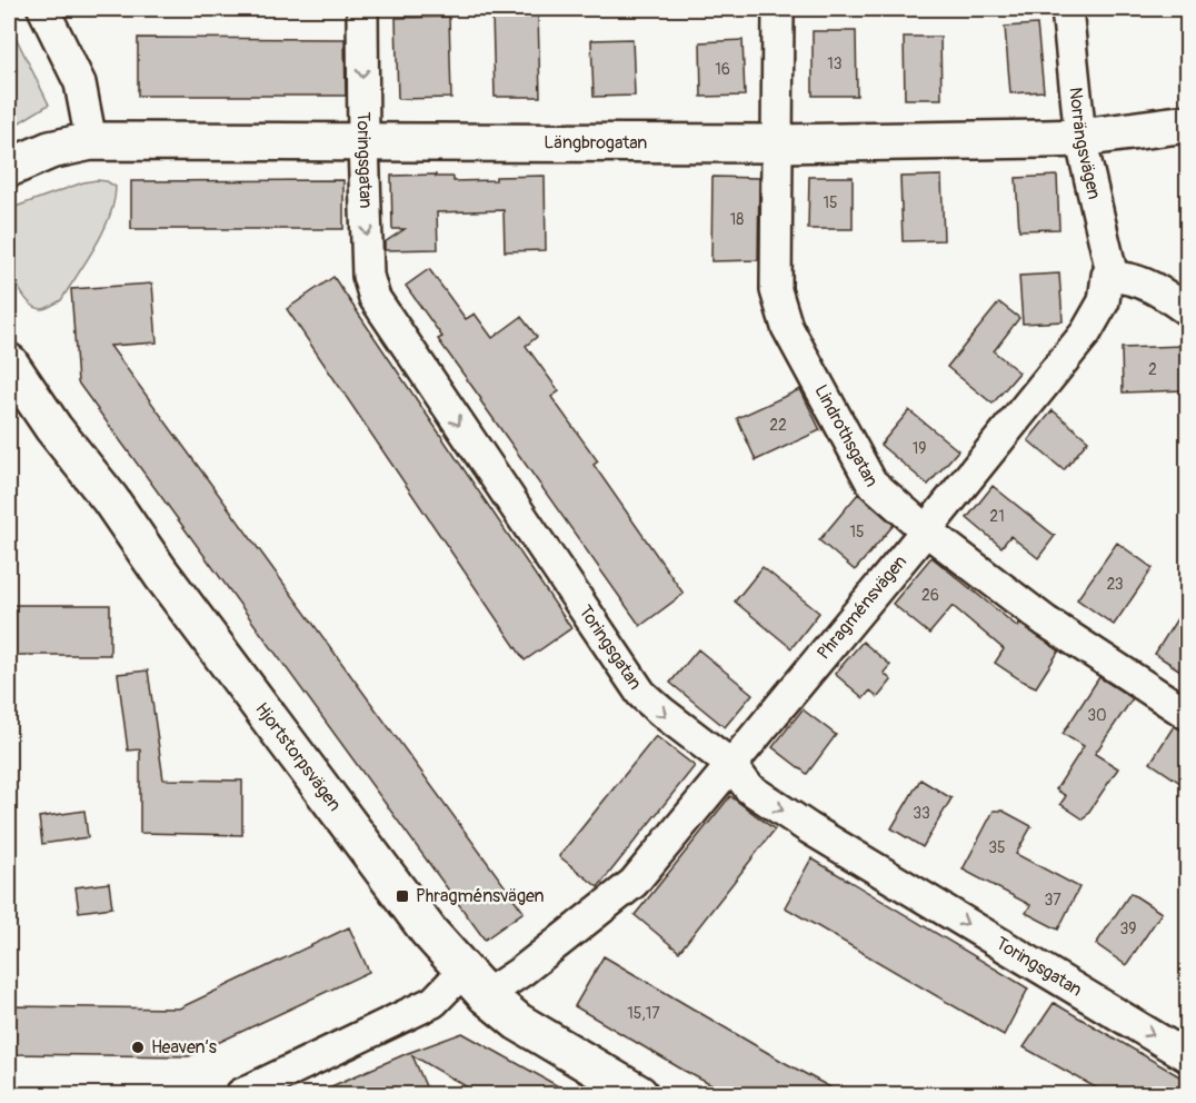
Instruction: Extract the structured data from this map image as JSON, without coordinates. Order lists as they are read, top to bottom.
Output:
{
  "streets": {
    "street": [
      "Längbrogatan",
      "Norrängsvägen",
      "Toringsgatan",
      "Lindrothsgatan",
      "Phragménsvägen",
      "Hjortstorpsvägen"
    ]
  },
  "crossings": [
    ["Längbrogatan", "Norrängsvägen"],
    ["Längbrogatan", "Toringsgatan"],
    ["Längbrogatan", "Lindrothsgatan"],
    ["Norrängsvägen", "Phragménsvägen"],
    ["Toringsgatan", "Phragménsvägen"],
    ["Lindrothsgatan", "Phragménsvägen"],
    ["Phragménsvägen", "Hjortstorpsvägen"]
  ],
  "one_way": ["Toringsgatan"],
  "places": {
    "transit": ["Phragménsvägen"],
    "other": ["Heaven’s"]
  },
  "house_numbers": [
    "13",
    "16",
    "15",
    "18",
    "2",
    "22",
    "19",
    "21",
    "15",
    "23",
    "26",
    "30",
    "33",
    "35",
    "37",
    "39",
    "15,17"
  ]
}
